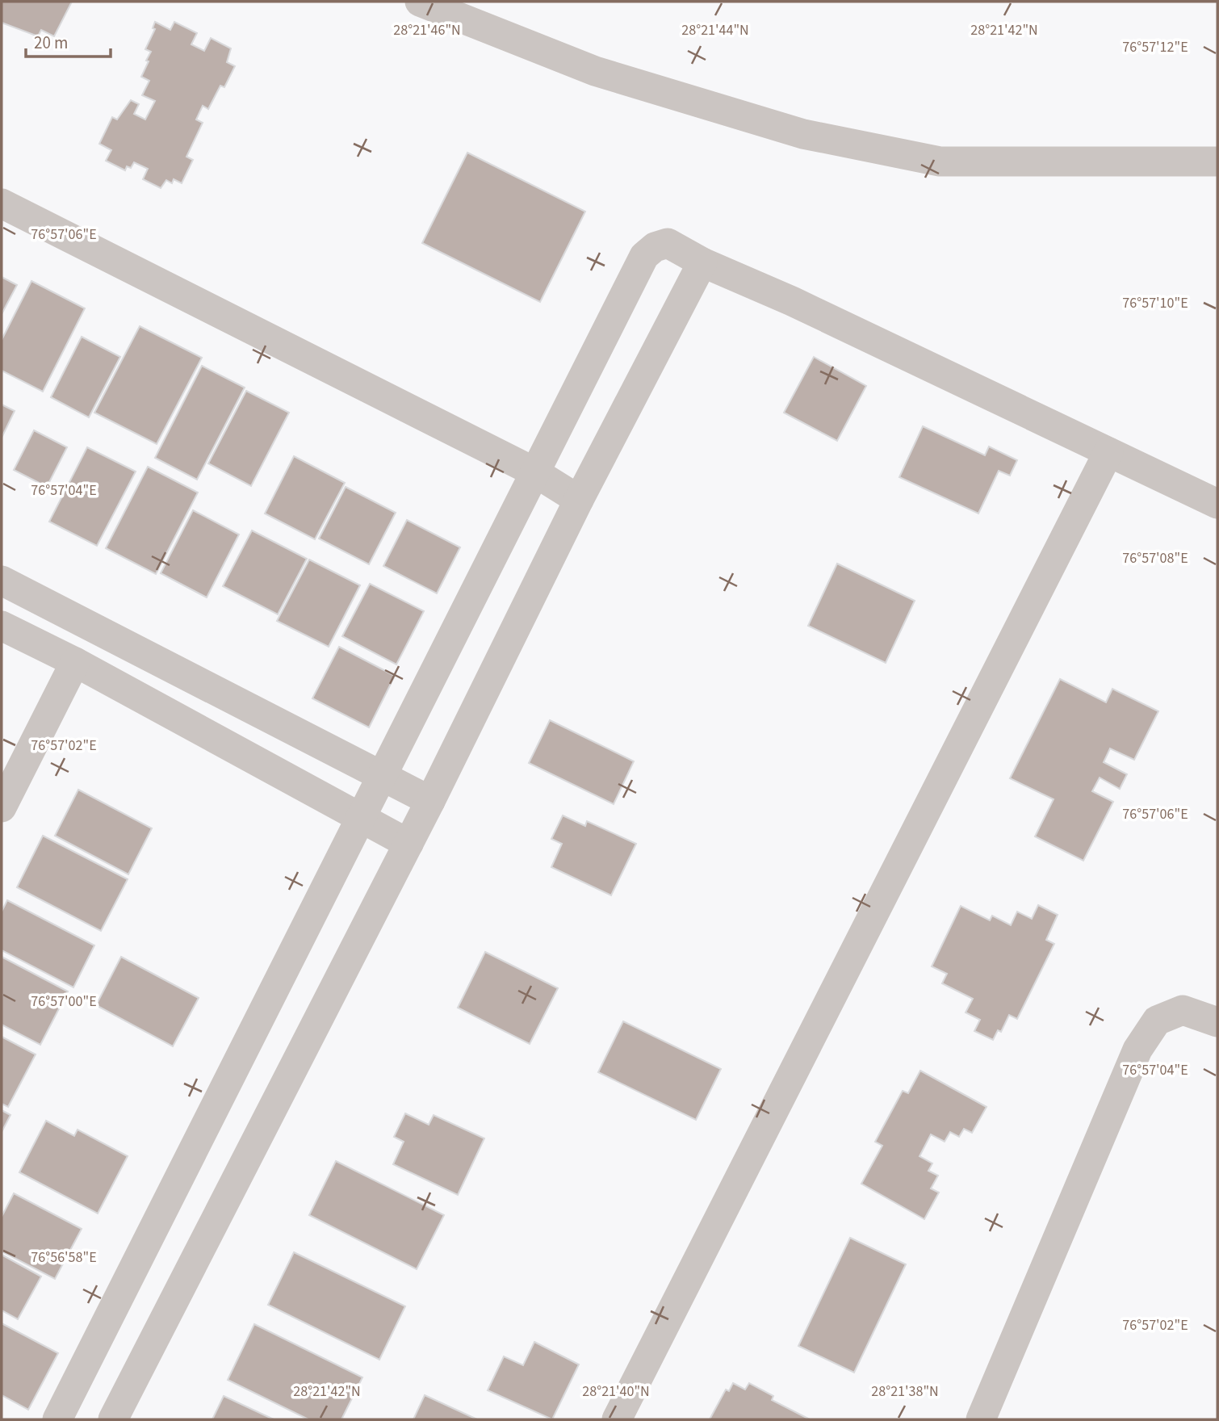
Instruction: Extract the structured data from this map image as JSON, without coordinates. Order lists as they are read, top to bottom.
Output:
{
  "scale_bar": "20 m",
  "coordinates": [
    "28°21'46\"N",
    "28°21'44\"N",
    "28°21'42\"N",
    "76°57'12\"E",
    "76°57'06\"E",
    "76°57'10\"E",
    "76°57'04\"E",
    "76°57'08\"E",
    "76°57'02\"E",
    "76°57'00\"E",
    "76°56'58\"E",
    "28°21'40\"N",
    "28°21'38\"N"
  ]
}
